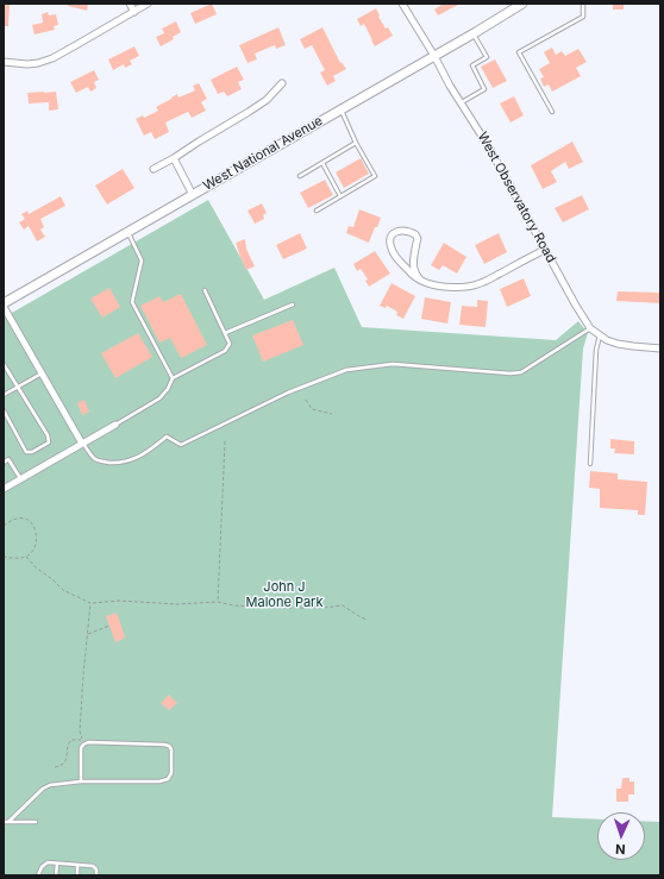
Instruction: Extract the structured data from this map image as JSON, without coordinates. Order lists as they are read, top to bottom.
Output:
{
  "streets": {
    "main road": ["West National Avenue"],
    "street": ["West Observatory Road"]
  },
  "crossings": [
    ["West National Avenue", "West Observatory Road"]
  ],
  "parks": ["John J Malone Park"],
  "north": "bottom"
}
